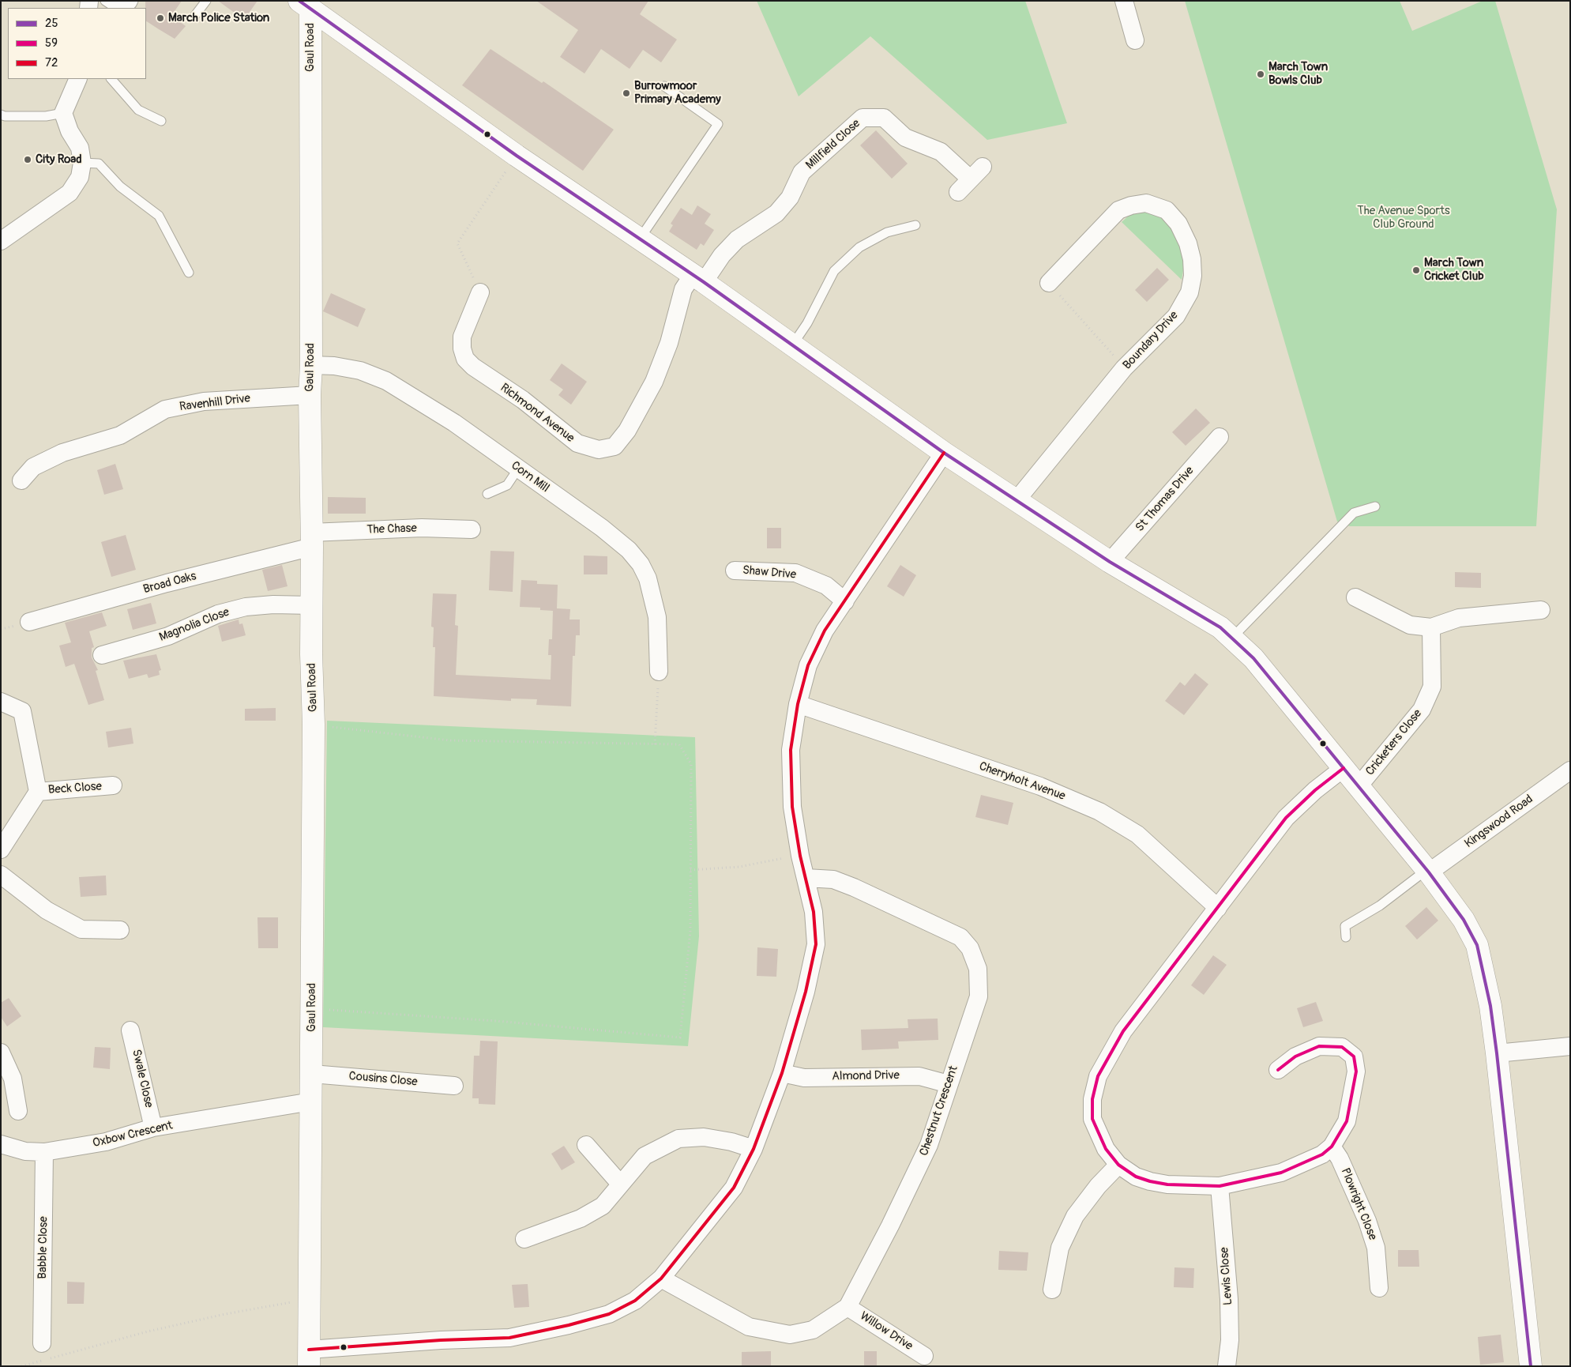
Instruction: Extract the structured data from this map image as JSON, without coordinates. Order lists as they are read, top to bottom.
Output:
{
  "streets": {
    "street": [
      "Gaul Road",
      "Millfield Close",
      "Boundary Drive",
      "Ravenhill Drive",
      "Richmond Avenue",
      "Corn Mill",
      "St Thomas Drive",
      "The Chase",
      "Shaw Drive",
      "Broad Oaks",
      "Magnolia Close",
      "Cricketers Close",
      "Cherryholt Avenue",
      "Beck Close",
      "Kingswood Road",
      "Almond Drive",
      "Swale Close",
      "Cousins Close",
      "Chestnut Crescent",
      "Oxbow Crescent",
      "Plowright Close",
      "Babble Close",
      "Lewis Close",
      "Willow Drive"
    ]
  },
  "crossings": [
    ["Gaul Road", "Ravenhill Drive"],
    ["Gaul Road", "Corn Mill"],
    ["Gaul Road", "The Chase"],
    ["Gaul Road", "Broad Oaks"],
    ["Gaul Road", "Magnolia Close"],
    ["Gaul Road", "Cousins Close"],
    ["Gaul Road", "Oxbow Crescent"],
    ["Millfield Close", "Richmond Avenue"],
    ["The Chase", "Broad Oaks"],
    ["Almond Drive", "Chestnut Crescent"],
    ["Swale Close", "Oxbow Crescent"],
    ["Chestnut Crescent", "Willow Drive"],
    ["Oxbow Crescent", "Babble Close"]
  ],
  "parks": ["The Avenue Sports Club Ground"],
  "places": [
    "March Police Station",
    "March Town Bowls Club",
    "Burrowmoor Primary Academy",
    "City Road",
    "March Town Cricket Club"
  ],
  "lines": ["transit line 25", "transit line 72", "transit line 59"],
  "legend": ["25", "59", "72"]
}
